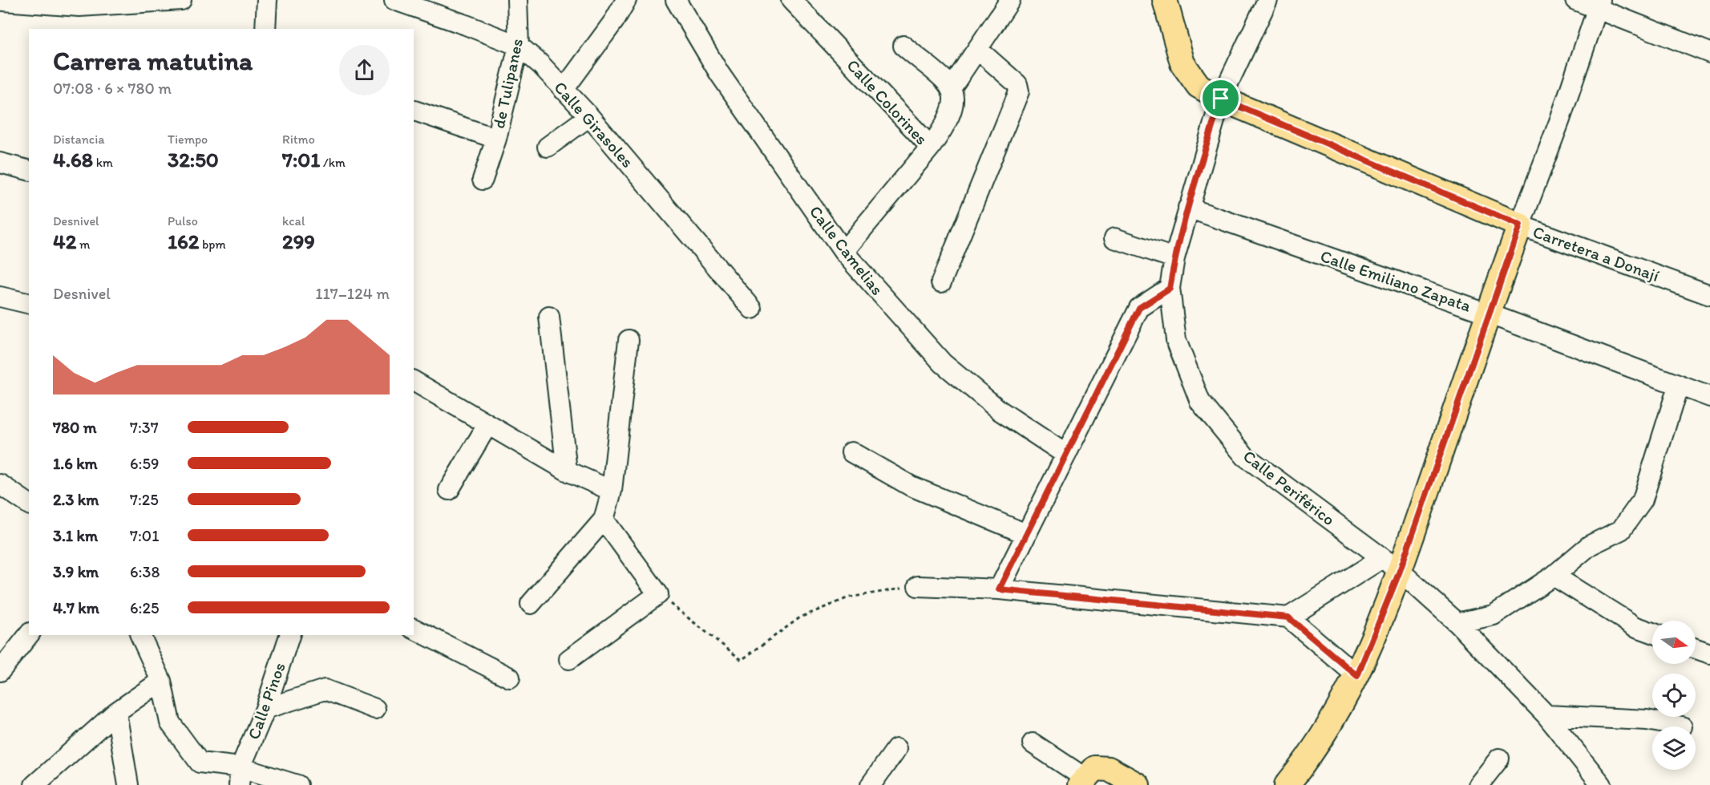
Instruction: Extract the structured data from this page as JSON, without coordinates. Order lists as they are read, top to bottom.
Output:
{
  "streets": {
    "main road": ["Carretera a Donají"],
    "street": [
      "de Tulipanes",
      "Calle Colorines",
      "Calle Girasoles",
      "Calle Camelias",
      "Calle Emiliano Zapata",
      "Calle Periférico",
      "Calle Pinos"
    ]
  },
  "crossings": [
    ["de Tulipanes", "Calle Girasoles"],
    ["Calle Colorines", "Calle Camelias"],
    ["Carretera a Donají", "Calle Periférico"],
    ["Calle Emiliano Zapata", "Calle Periférico"]
  ],
  "north": "right",
  "page": {
    "heading": ["Carrera matutina", "07:08 · 6 × 780 m"],
    "stats": [
      ["Distancia", "4.68 km"],
      ["Tiempo", "32:50"],
      ["Ritmo", "7:01 /km"],
      ["Desnivel", "42 m"],
      ["Pulso", "162 bpm"],
      ["kcal", "299"]
    ],
    "chart": ["Desnivel", "117–124 m"],
    "list": [
      {
        "name": "780 m",
        "note": "7:37"
      },
      {
        "name": "1.6 km",
        "note": "6:59"
      },
      {
        "name": "2.3 km",
        "note": "7:25"
      },
      {
        "name": "3.1 km",
        "note": "7:01"
      },
      {
        "name": "3.9 km",
        "note": "6:38"
      },
      {
        "name": "4.7 km",
        "note": "6:25"
      }
    ]
  }
}
